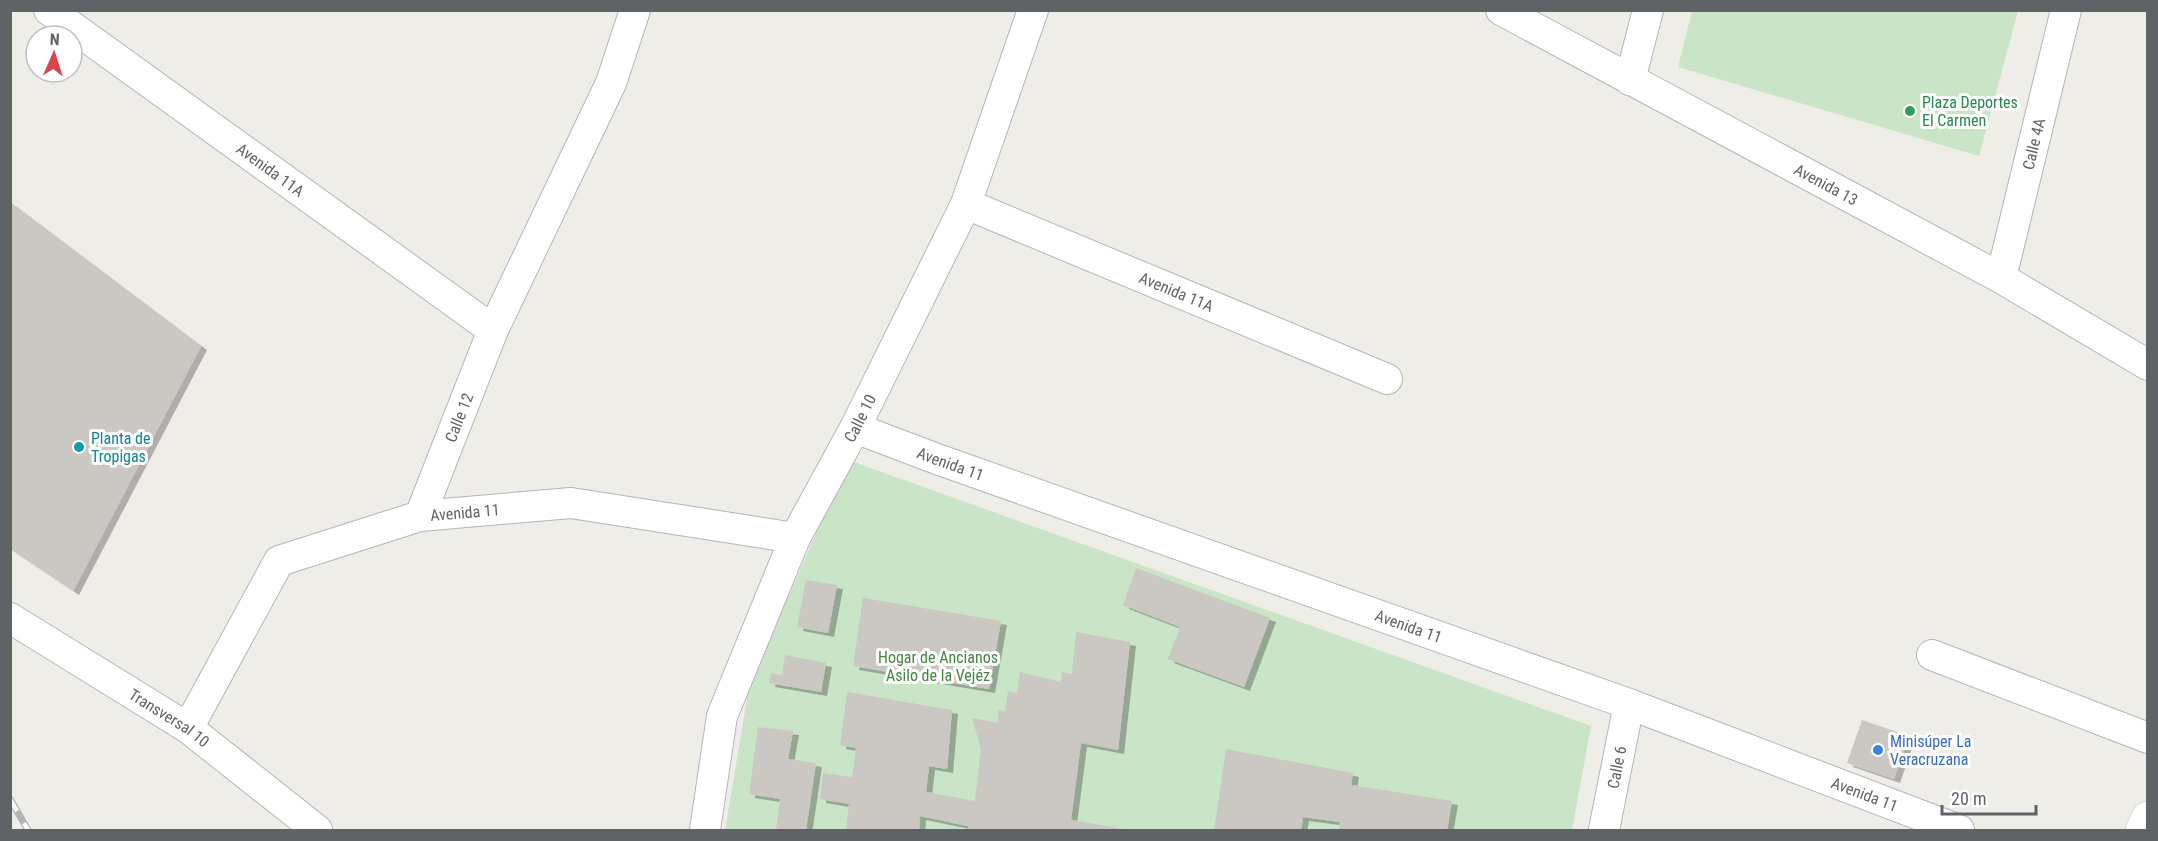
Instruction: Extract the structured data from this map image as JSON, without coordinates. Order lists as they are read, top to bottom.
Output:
{
  "streets": {
    "street": [
      "Calle 4A",
      "Avenida 11A",
      "Avenida 13",
      "Calle 12",
      "Calle 10",
      "Avenida 11",
      "Transversal 10",
      "Calle 6"
    ]
  },
  "crossings": [
    ["Calle 4A", "Avenida 13"],
    ["Avenida 11A", "Calle 12"],
    ["Avenida 11A", "Calle 10"],
    ["Calle 12", "Avenida 11"],
    ["Calle 10", "Avenida 11"],
    ["Avenida 11", "Calle 6"]
  ],
  "parks": ["Hogar de Ancianos Asilo de la Vejéz"],
  "places": ["Plaza Deportes El Carmen", "Planta de Tropigas", "Minisúper La Veracruzana"],
  "scale_bar": "20 m",
  "north": "top"
}
